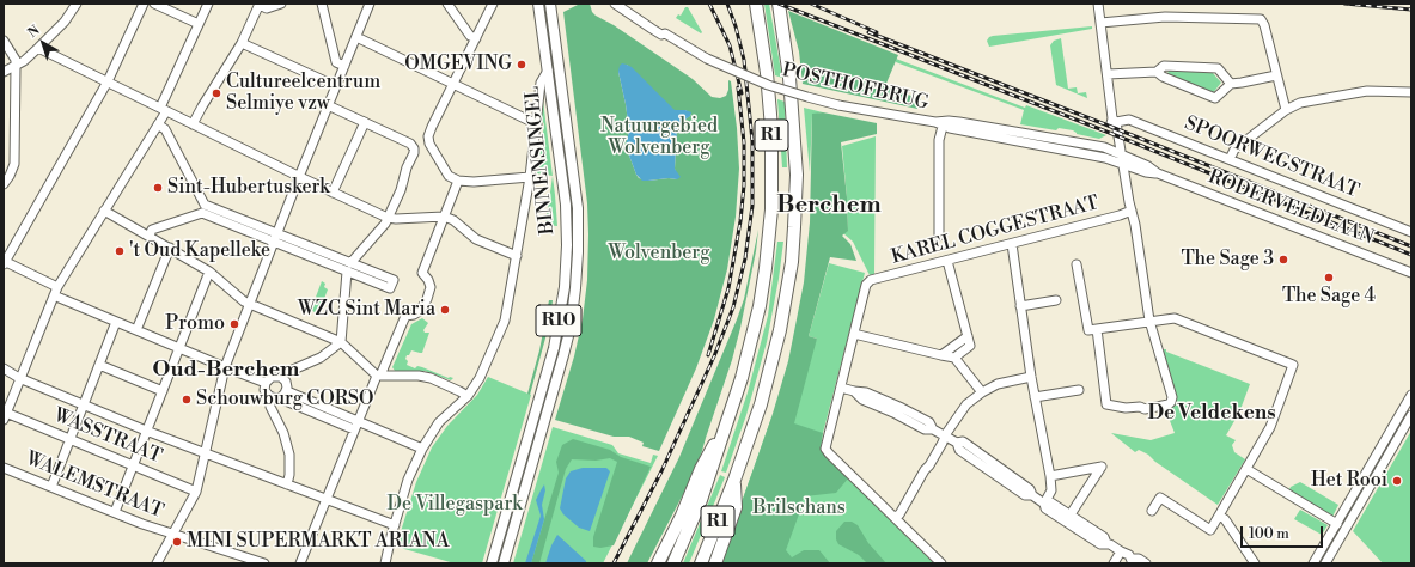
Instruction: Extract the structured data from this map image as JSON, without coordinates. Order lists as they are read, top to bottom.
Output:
{
  "streets": {
    "highway": ["R1"],
    "main road": ["BINNENSINGEL", "R10"],
    "street": [
      "POSTHOFBRUG",
      "SPOORWEGSTRAAT",
      "RODERVELDLAAN",
      "KAREL COGGESTRAAT",
      "WASSTRAAT",
      "WALEMSTRAAT"
    ]
  },
  "crossings": [
    ["POSTHOFBRUG", "RODERVELDLAAN"]
  ],
  "districts": ["Berchem", "Oud-Berchem", "De Veldekens"],
  "parks": [
    "Natuurgebied Wolvenberg",
    "Wolvenberg",
    "De Villegaspark",
    "Brilschans"
  ],
  "places": [
    "OMGEVING",
    "Cultureelcentrum Selmiye vzw",
    "Sint-Hubertuskerk",
    "'t Oud Kapelleke",
    "The Sage 3",
    "The Sage 4",
    "WZC Sint Maria",
    "Promo",
    "Schouwburg CORSO",
    "Het Rooi",
    "MINI SUPERMARKT ARIANA"
  ],
  "scale_bar": "100 m",
  "north": "top left"
}
